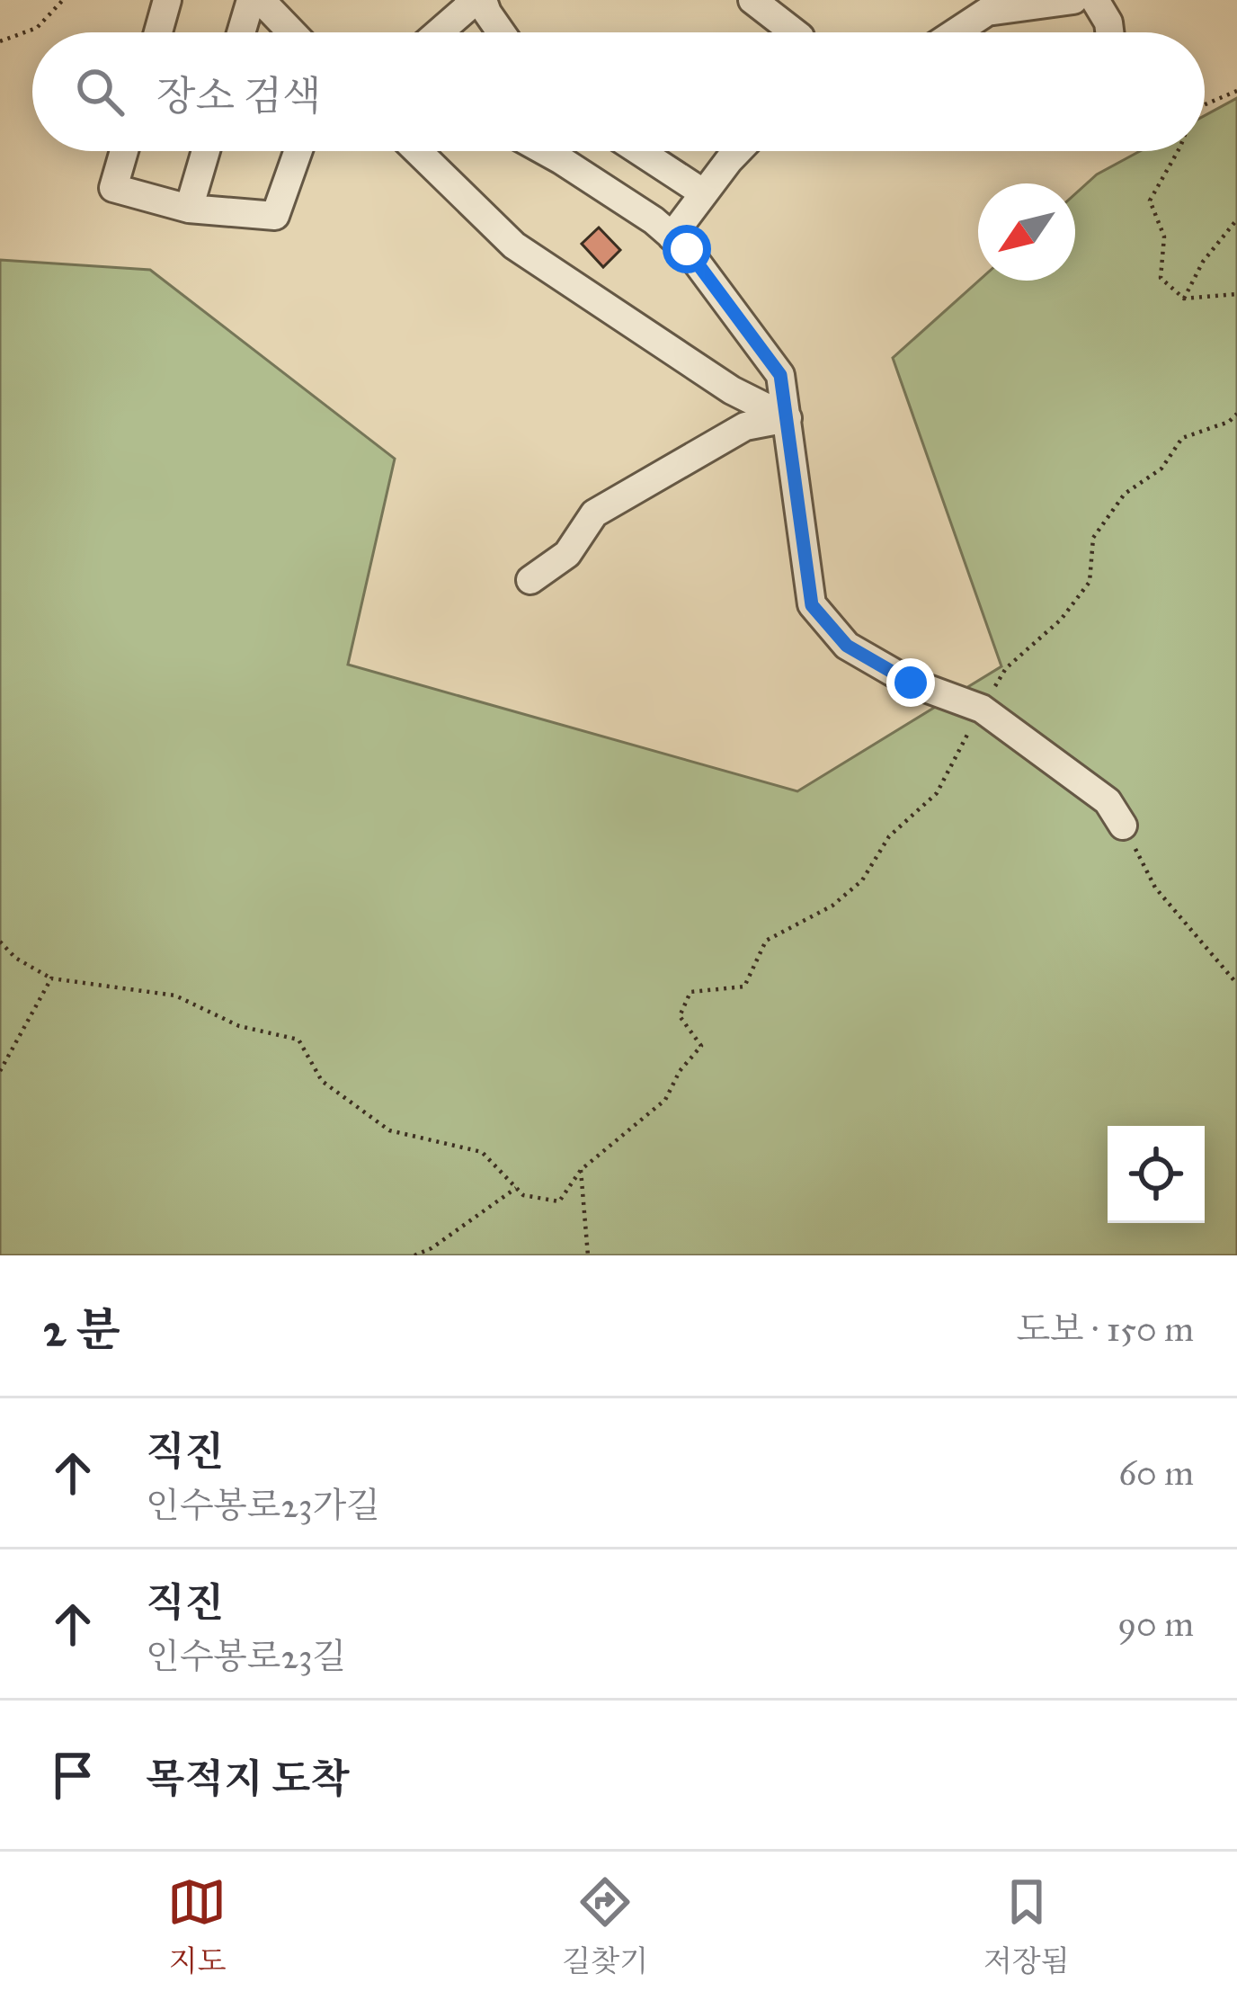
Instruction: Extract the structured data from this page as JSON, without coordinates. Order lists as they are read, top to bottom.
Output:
{
  "north": "bottom left",
  "page": {
    "search": "장소 검색",
    "heading": ["2 분", "도보 · 150 m"],
    "list": [
      ["직진", "인수봉로23가길", "60 m"],
      ["직진", "인수봉로23길", "90 m"],
      "목적지 도착"
    ],
    "nav": ["지도", "길찾기", "저장됨"]
  }
}
